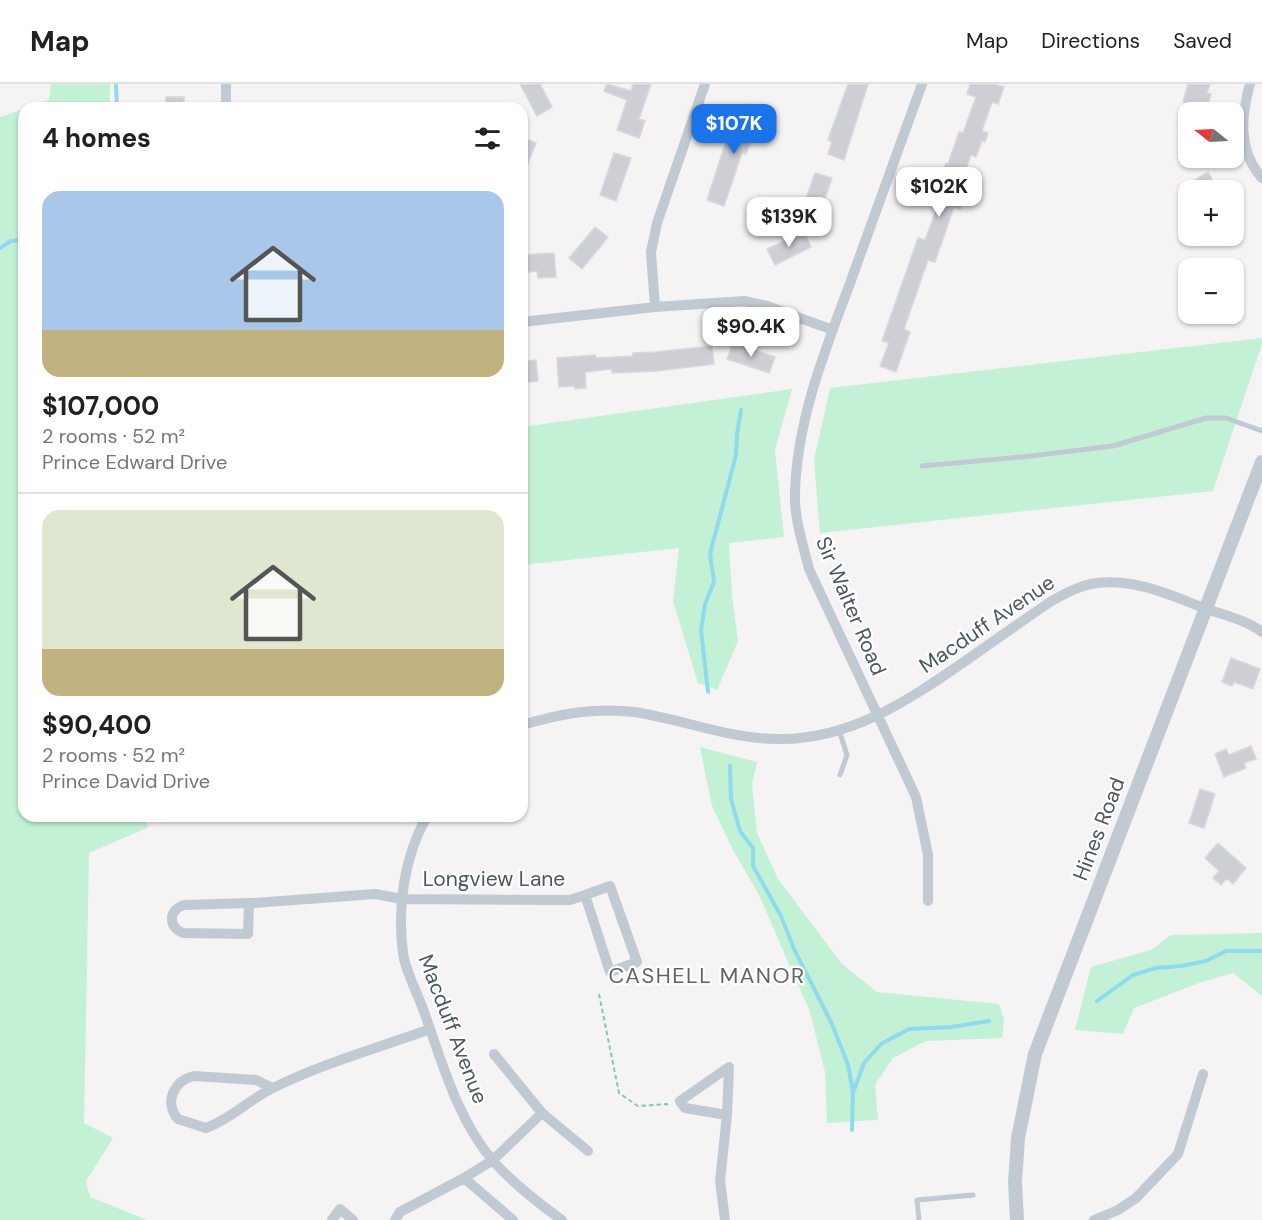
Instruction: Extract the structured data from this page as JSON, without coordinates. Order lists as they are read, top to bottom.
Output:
{
  "streets": {
    "street": [
      "Sir Walter Road",
      "Macduff Avenue",
      "Hines Road",
      "Longview Lane"
    ]
  },
  "crossings": [
    ["Sir Walter Road", "Macduff Avenue"],
    ["Macduff Avenue", "Hines Road"],
    ["Macduff Avenue", "Longview Lane"]
  ],
  "districts": ["CASHELL MANOR"],
  "north": "left",
  "page": {
    "header": "Map",
    "nav": ["Map", "Directions", "Saved"],
    "map_buttons": ["+", "−"],
    "heading": "4 homes",
    "price": [
      "$107K",
      "$102K",
      "$139K",
      "$90.4K"
    ],
    "list": [
      {
        "name": "$107,000",
        "note": "2 rooms · 52 m² · Prince Edward Drive"
      },
      {
        "name": "$90,400",
        "note": "2 rooms · 52 m² · Prince David Drive"
      }
    ]
  }
}
